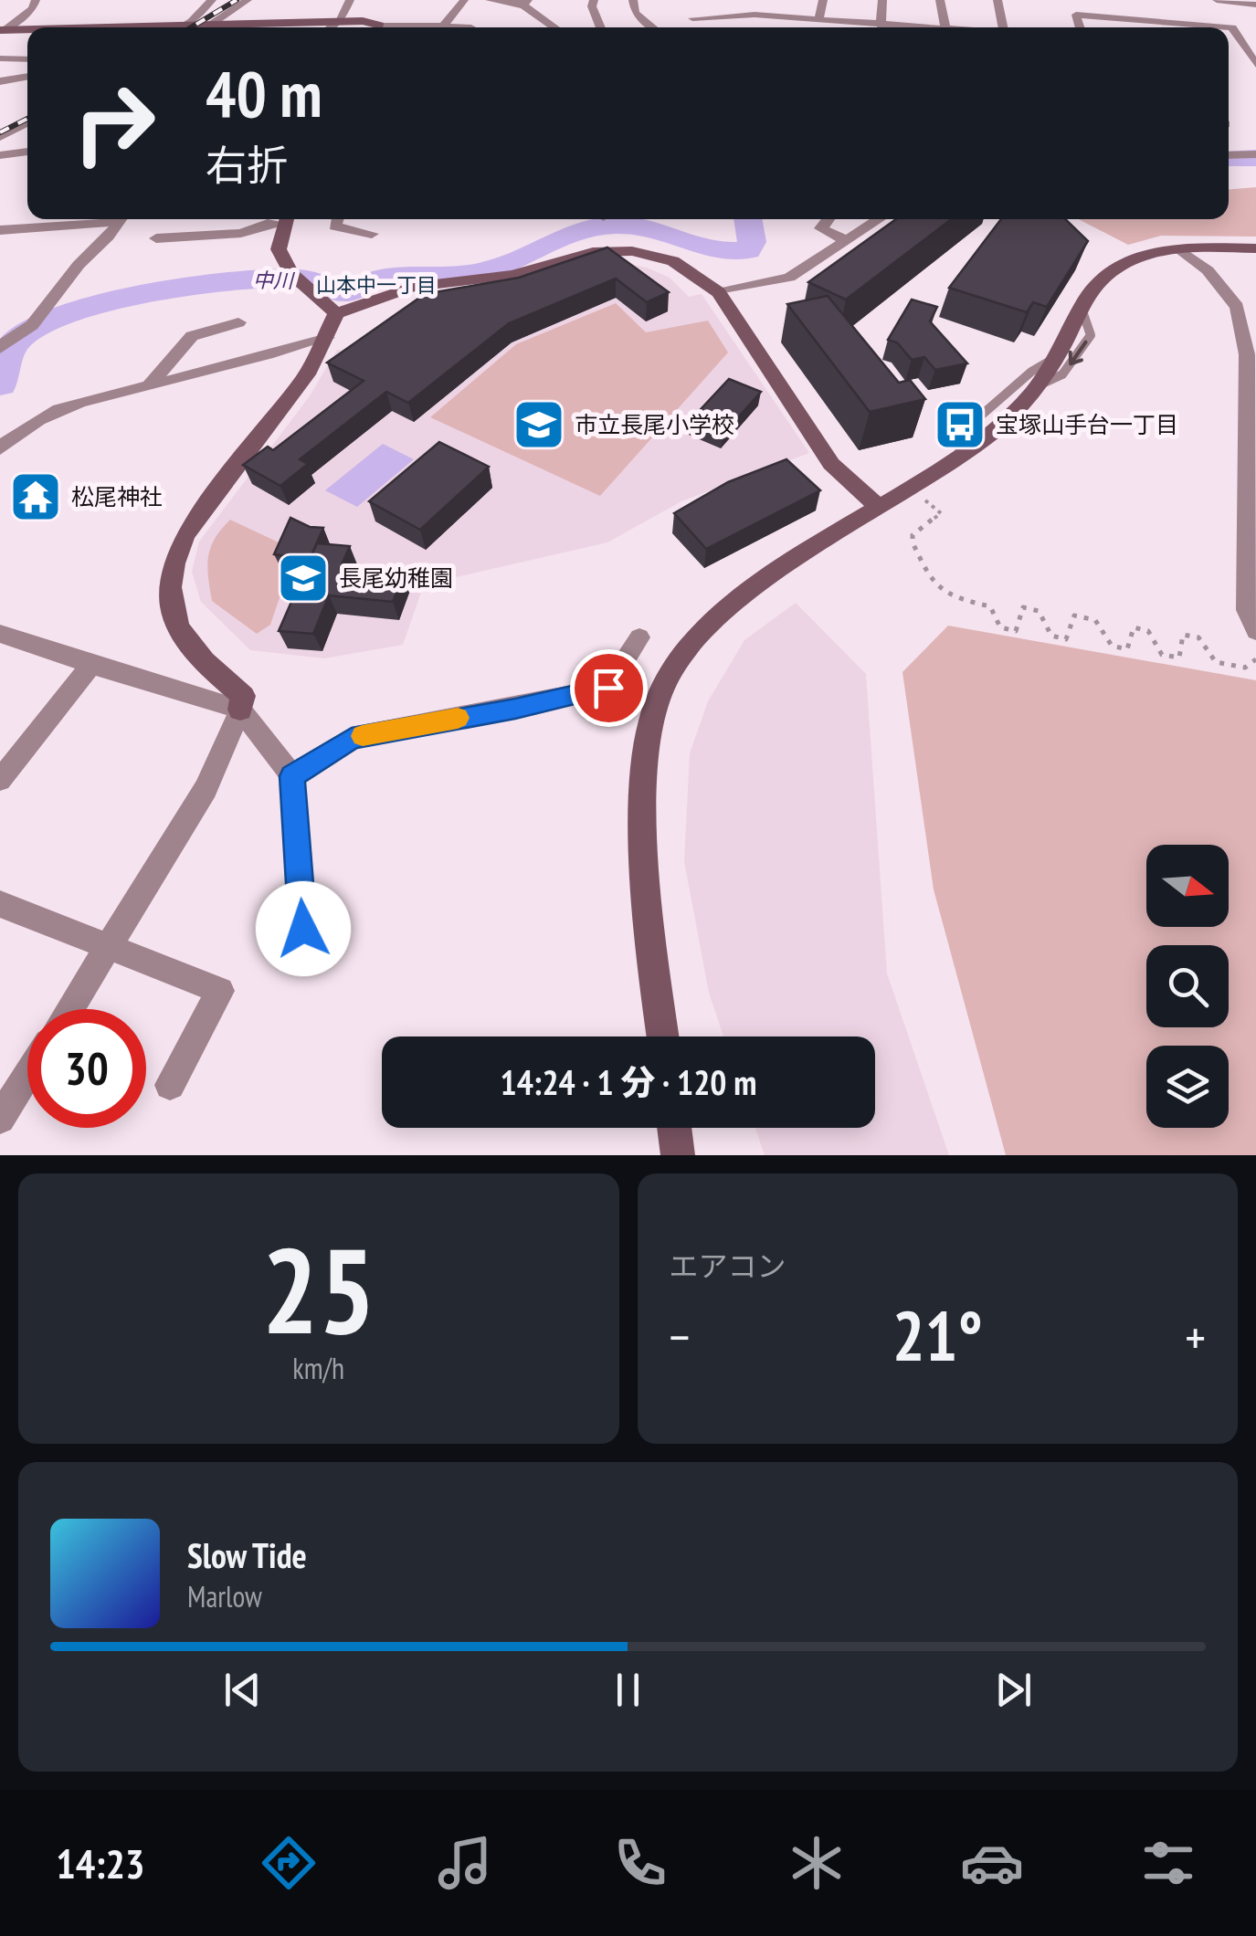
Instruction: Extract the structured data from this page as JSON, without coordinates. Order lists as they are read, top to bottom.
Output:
{
  "districts": ["山本中一丁目"],
  "water": ["中川"],
  "places": {
    "school or university": ["市立長尾小学校", "長尾幼稚園"],
    "bus stop": ["宝塚山手台一丁目"],
    "temple": ["松尾神社"]
  },
  "north": "right",
  "page": {
    "turn": ["40 m", "右折"],
    "limit": "30",
    "trip": "14:24 · 1 分 · 120 m",
    "tile": [
      ["25", "km/h"],
      "エアコン"
    ],
    "heat": ["−", "21°", "+"],
    "song": ["Slow Tide", "Marlow"],
    "tabs": "14:23"
  }
}
